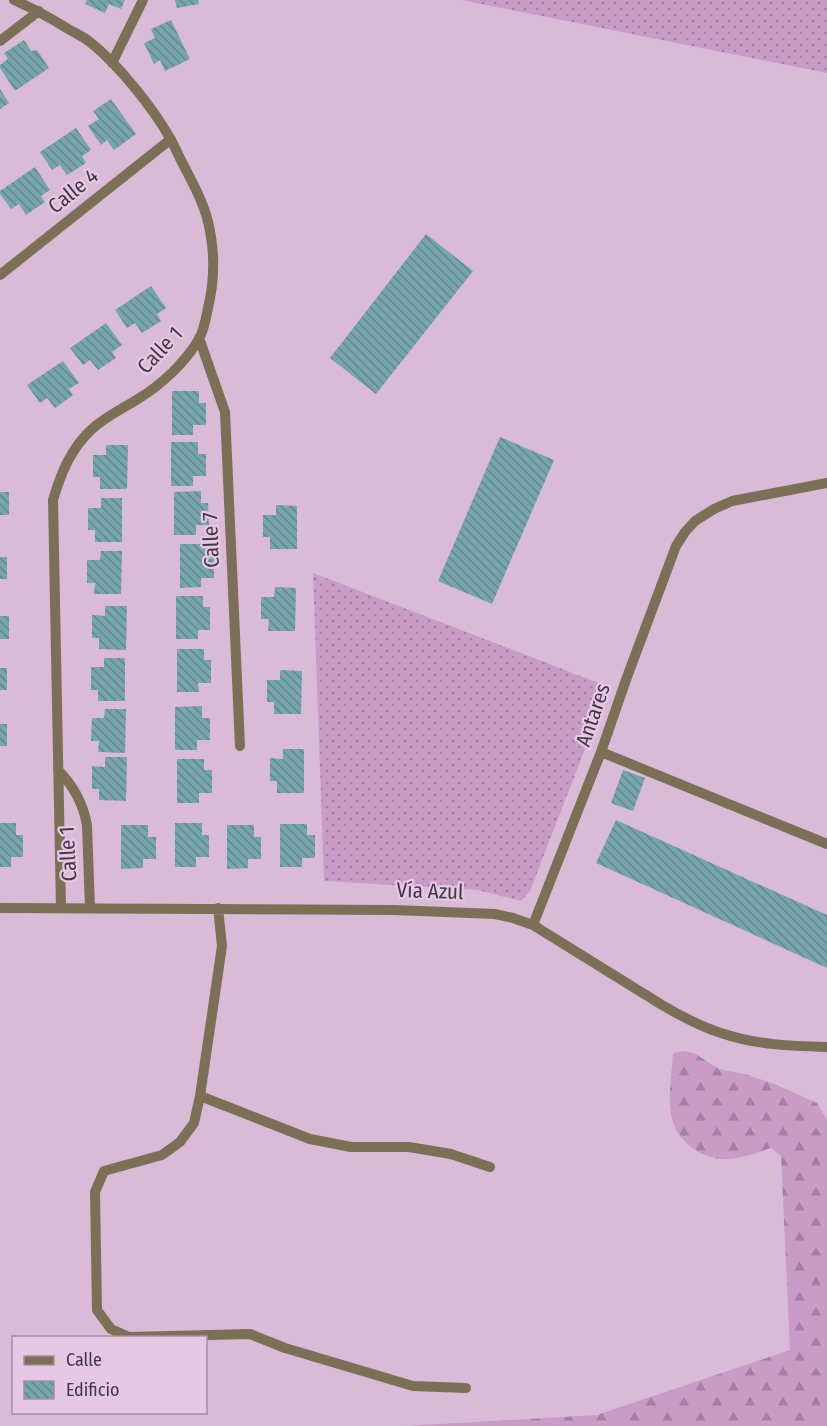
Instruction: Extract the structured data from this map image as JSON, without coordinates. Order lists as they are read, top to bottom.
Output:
{
  "streets": {
    "street": [
      "Calle 4",
      "Calle 1",
      "Calle 7",
      "Antares",
      "Vía Azul"
    ]
  },
  "crossings": [
    ["Calle 4", "Calle 1"],
    ["Calle 1", "Calle 7"],
    ["Calle 1", "Vía Azul"],
    ["Antares", "Vía Azul"]
  ],
  "legend": ["Calle", "Edificio"]
}
